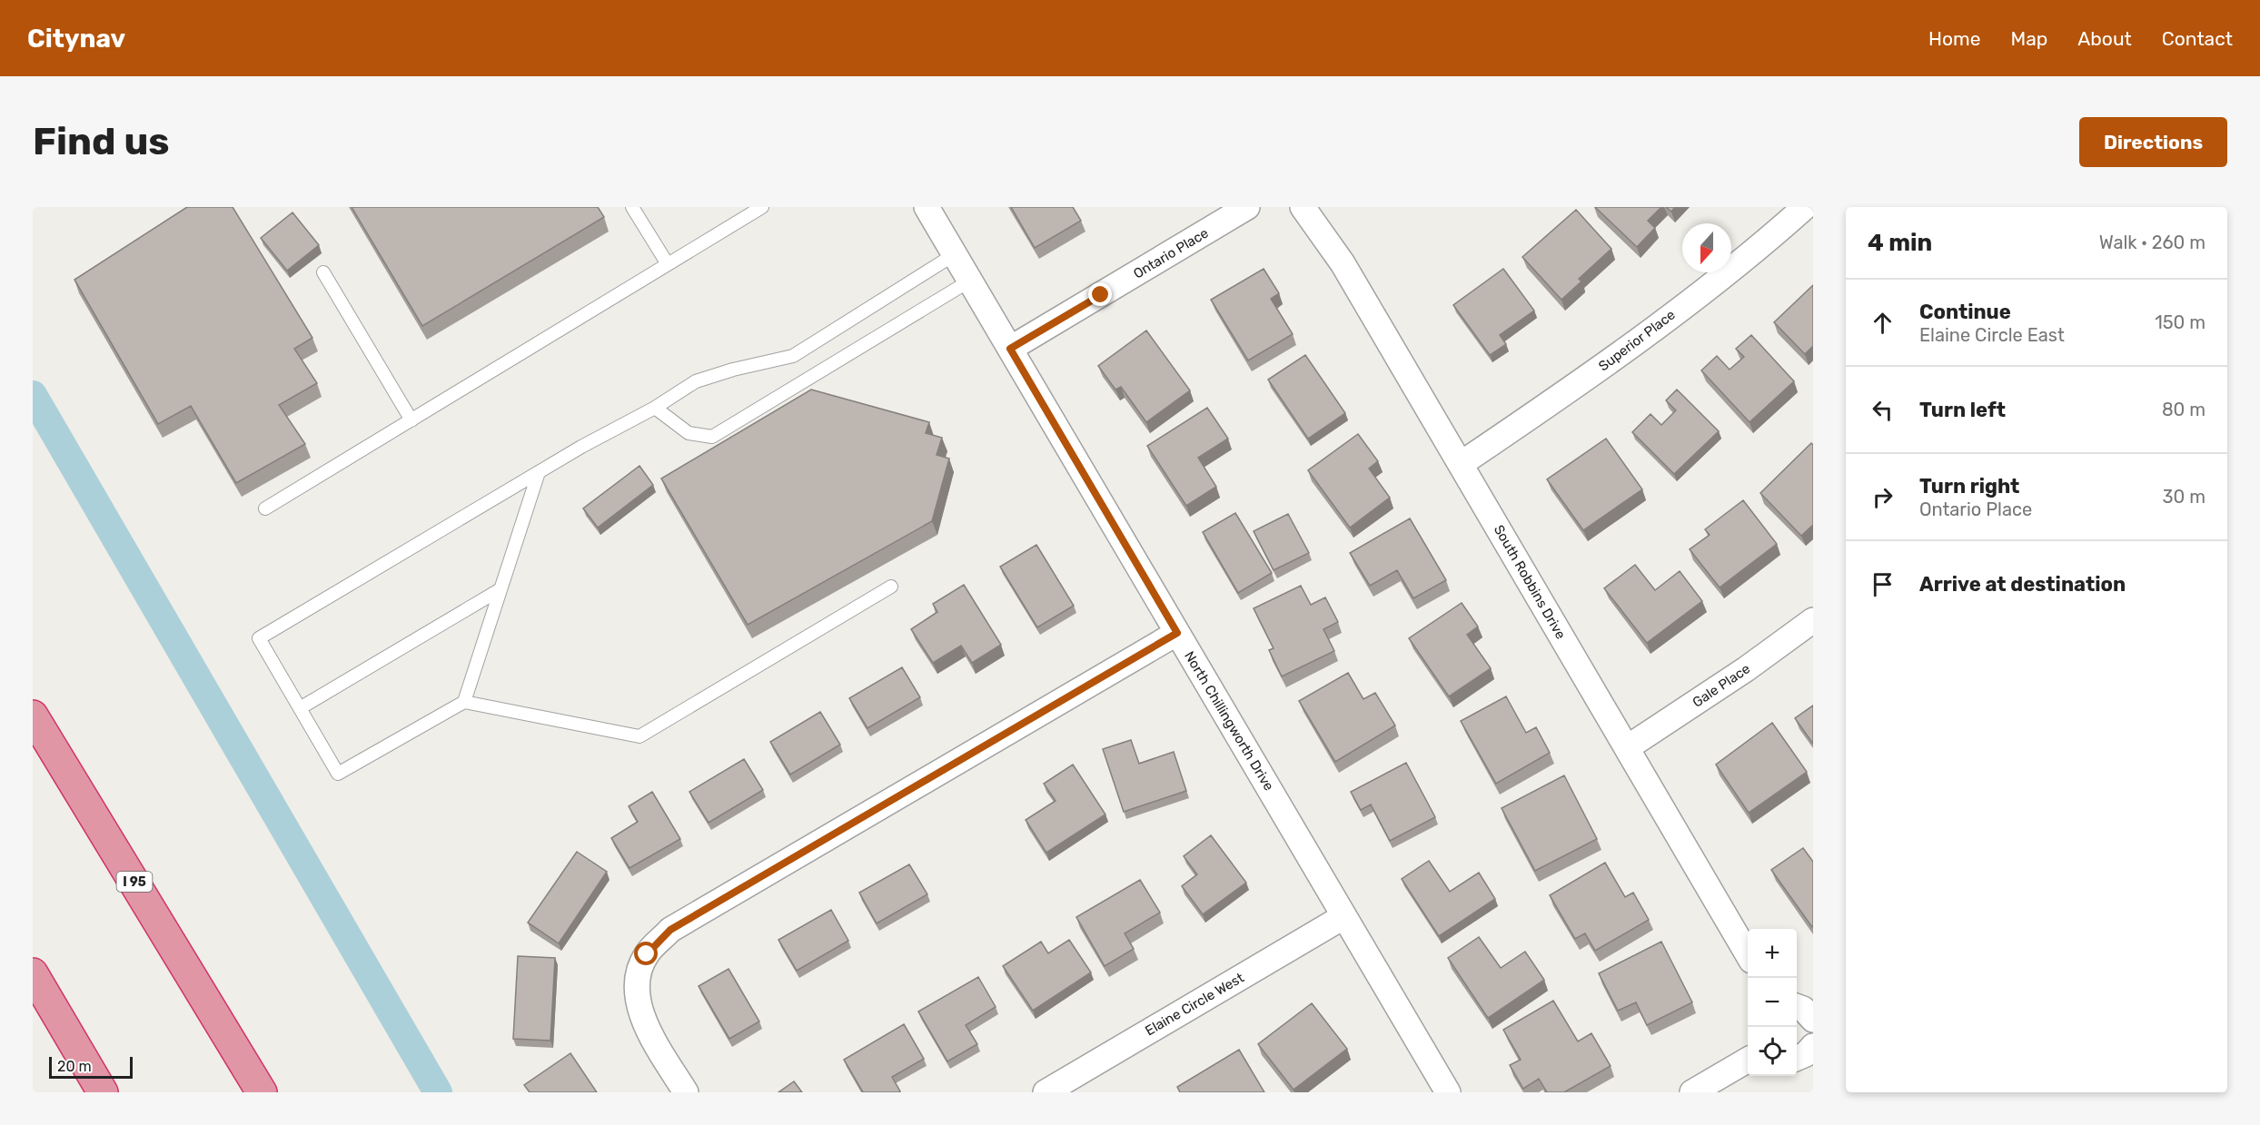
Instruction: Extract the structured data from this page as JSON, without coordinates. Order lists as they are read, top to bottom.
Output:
{
  "streets": {
    "highway": ["I 95"],
    "street": [
      "Ontario Place",
      "Superior Place",
      "South Robbins Drive",
      "Gale Place",
      "North Chillingworth Drive",
      "Elaine Circle West"
    ]
  },
  "crossings": [
    ["Ontario Place", "North Chillingworth Drive"],
    ["Superior Place", "South Robbins Drive"],
    ["South Robbins Drive", "Gale Place"],
    ["North Chillingworth Drive", "Elaine Circle West"]
  ],
  "scale_bar": "20 m",
  "north": "bottom",
  "page": {
    "header": "Citynav",
    "nav": [
      "Home",
      "Map",
      "About",
      "Contact"
    ],
    "buttons": "Directions",
    "title": "Find us",
    "heading": ["4 min", "Walk · 260 m"],
    "list": [
      ["Continue", "Elaine Circle East", "150 m"],
      ["Turn left", "80 m"],
      ["Turn right", "Ontario Place", "30 m"],
      "Arrive at destination"
    ],
    "map_buttons": ["+", "−"],
    "scale": "20 m"
  }
}
